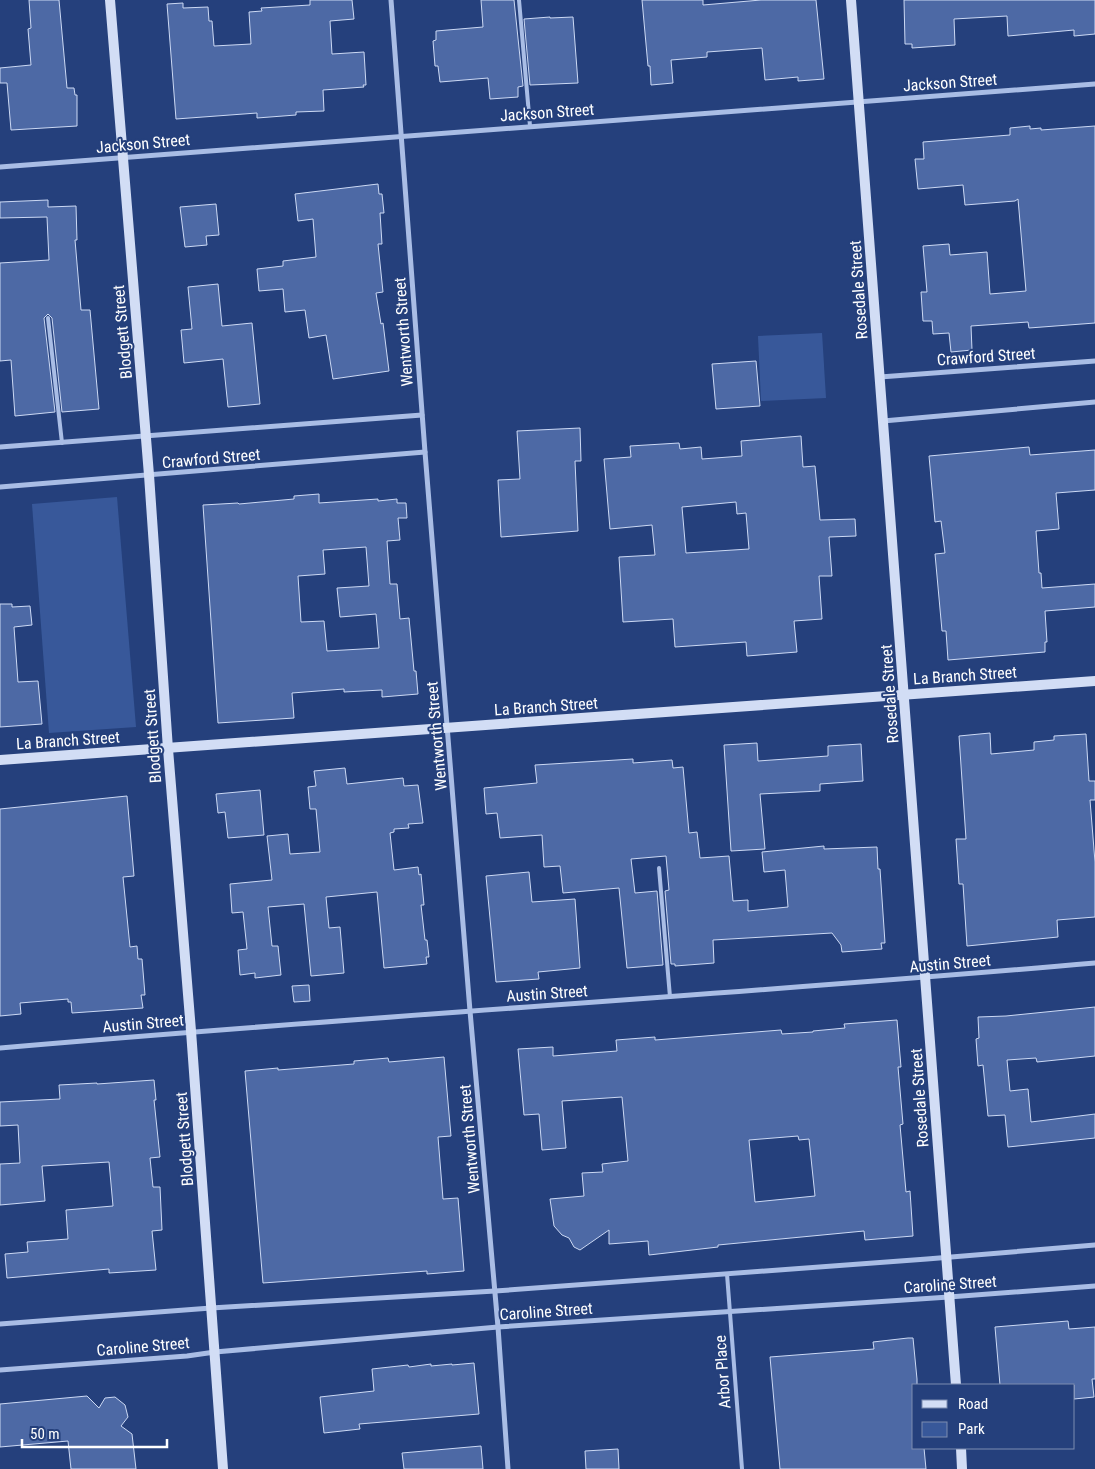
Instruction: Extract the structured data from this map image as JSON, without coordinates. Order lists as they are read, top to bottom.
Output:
{
  "streets": {
    "street": [
      "Jackson Street",
      "Rosedale Street",
      "Blodgett Street",
      "Wentworth Street",
      "Crawford Street",
      "La Branch Street",
      "Austin Street",
      "Caroline Street"
    ],
    "lane": ["Arbor Place"]
  },
  "crossings": [
    ["Jackson Street", "Rosedale Street"],
    ["Jackson Street", "Blodgett Street"],
    ["Jackson Street", "Wentworth Street"],
    ["Rosedale Street", "Crawford Street"],
    ["Rosedale Street", "La Branch Street"],
    ["Rosedale Street", "Austin Street"],
    ["Rosedale Street", "Caroline Street"],
    ["Blodgett Street", "Crawford Street"],
    ["Blodgett Street", "La Branch Street"],
    ["Blodgett Street", "Austin Street"],
    ["Blodgett Street", "Caroline Street"],
    ["Wentworth Street", "Crawford Street"],
    ["Wentworth Street", "La Branch Street"],
    ["Wentworth Street", "Austin Street"],
    ["Wentworth Street", "Caroline Street"],
    ["Caroline Street", "Arbor Place"]
  ],
  "legend": ["Road", "Park"],
  "scale_bar": "50 m"
}
